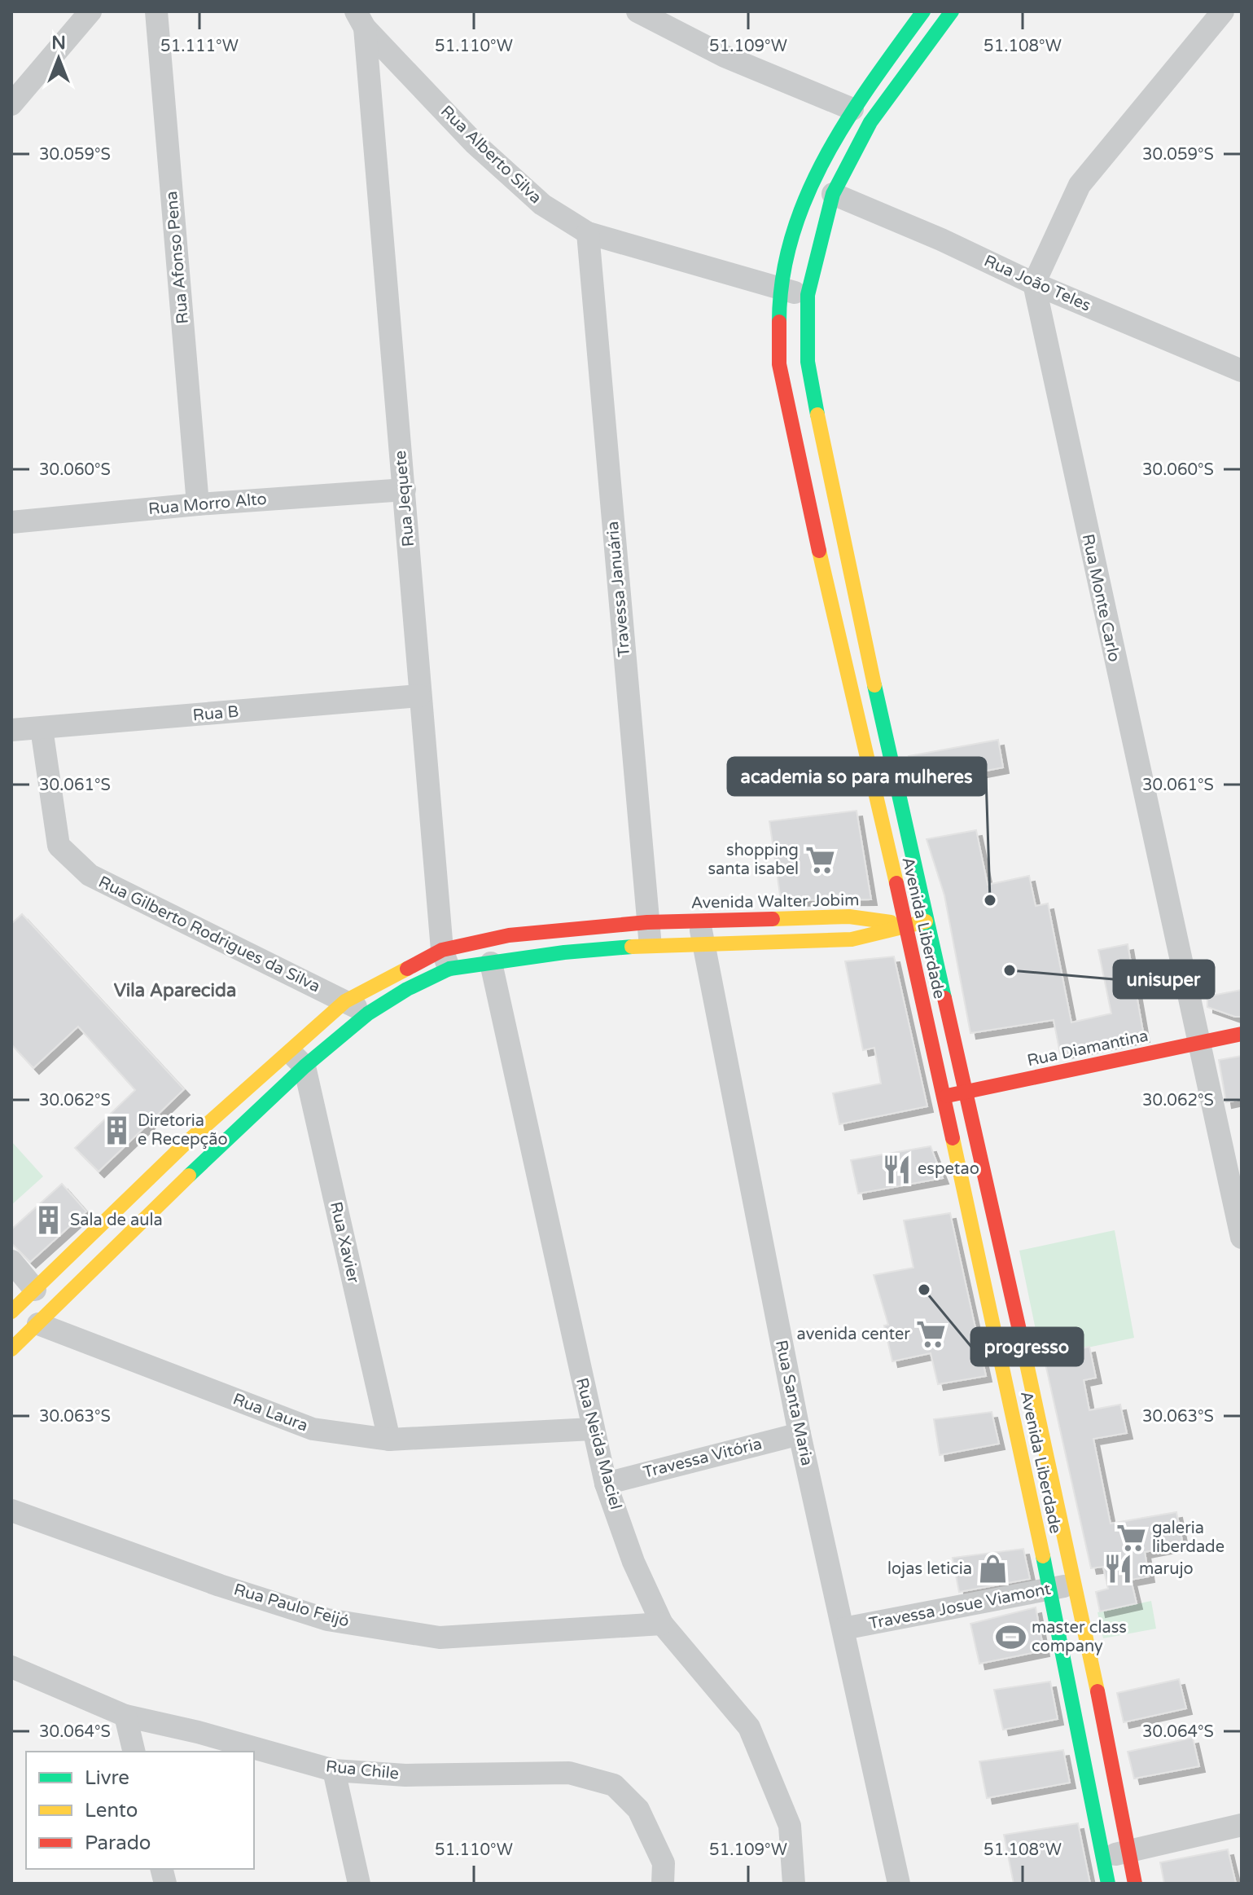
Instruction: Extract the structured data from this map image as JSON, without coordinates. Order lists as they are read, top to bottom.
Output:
{
  "streets": {
    "main road": ["Avenida Walter Jobim", "Avenida Liberdade", "Rua Diamantina"],
    "street": [
      "Rua Alberto Silva",
      "Rua Afonso Pena",
      "Rua João Teles",
      "Rua Jequete",
      "Rua Morro Alto",
      "Travessa Januária",
      "Rua Monte Carlo",
      "Rua B",
      "Rua Gilberto Rodrigues da Silva",
      "Rua Xavier",
      "Rua Santa Maria",
      "Rua Laura",
      "Rua Neida Maciel",
      "Travessa Vitória",
      "Rua Paulo Feijó",
      "Travessa Josue Viamont",
      "Rua Chile"
    ]
  },
  "crossings": [
    ["Rua Alberto Silva", "Rua Jequete"],
    ["Rua Alberto Silva", "Travessa Januária"],
    ["Rua Alberto Silva", "Avenida Liberdade"],
    ["Rua Afonso Pena", "Rua Morro Alto"],
    ["Rua João Teles", "Rua Monte Carlo"],
    ["Rua João Teles", "Avenida Liberdade"],
    ["Rua Jequete", "Rua Morro Alto"],
    ["Rua Jequete", "Rua B"],
    ["Rua Jequete", "Avenida Walter Jobim"],
    ["Travessa Januária", "Avenida Walter Jobim"],
    ["Rua Monte Carlo", "Rua Diamantina"],
    ["Rua B", "Rua Gilberto Rodrigues da Silva"],
    ["Avenida Walter Jobim", "Avenida Liberdade"],
    ["Avenida Walter Jobim", "Rua Gilberto Rodrigues da Silva"],
    ["Avenida Walter Jobim", "Rua Xavier"],
    ["Avenida Walter Jobim", "Rua Santa Maria"],
    ["Avenida Walter Jobim", "Rua Laura"],
    ["Avenida Walter Jobim", "Rua Neida Maciel"],
    ["Avenida Liberdade", "Rua Diamantina"],
    ["Avenida Liberdade", "Travessa Josue Viamont"],
    ["Rua Xavier", "Rua Laura"],
    ["Rua Santa Maria", "Travessa Vitória"],
    ["Rua Santa Maria", "Travessa Josue Viamont"],
    ["Rua Laura", "Rua Neida Maciel"],
    ["Rua Neida Maciel", "Travessa Vitória"],
    ["Rua Neida Maciel", "Rua Paulo Feijó"]
  ],
  "districts": ["Vila Aparecida"],
  "places": {
    "supermarket": ["shopping santa isabel", "avenida center", "galeria liberdade"],
    "other": ["academia so para mulheres", "unisuper", "progresso"],
    "building": ["Diretoria e Recepção", "Sala de aula"],
    "restaurant": ["espetao", "marujo"],
    "shop": ["lojas leticia"],
    "sports": ["master class company"]
  },
  "legend": ["Livre", "Lento", "Parado"],
  "north": "top",
  "coordinates": [
    "51.111°W",
    "51.110°W",
    "51.109°W",
    "51.108°W",
    "30.059°S",
    "30.060°S",
    "30.061°S",
    "30.062°S",
    "30.063°S",
    "30.064°S"
  ]
}
